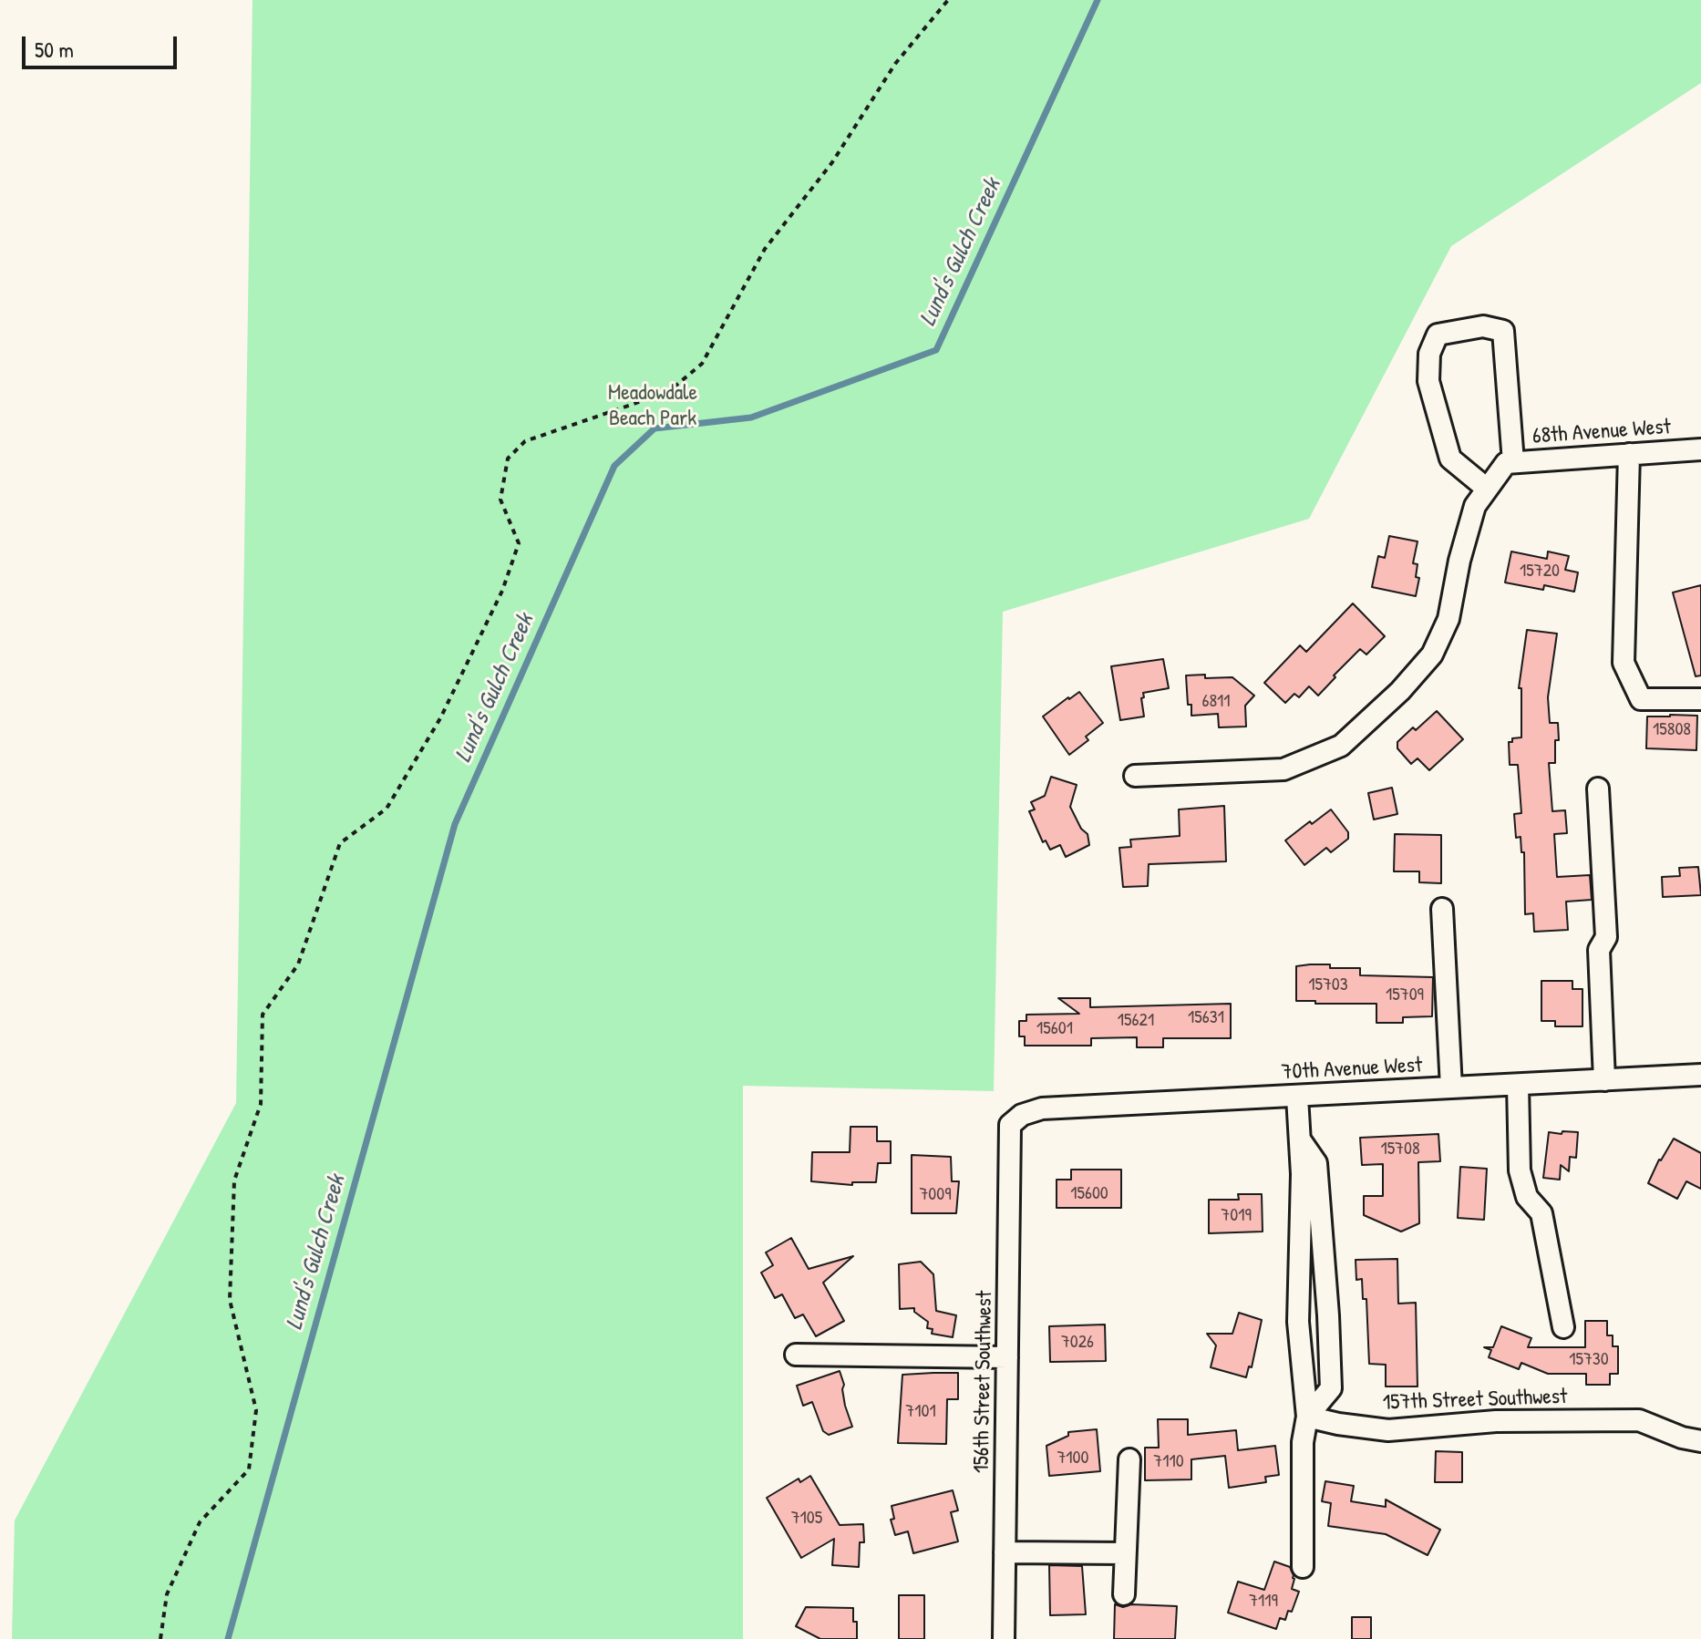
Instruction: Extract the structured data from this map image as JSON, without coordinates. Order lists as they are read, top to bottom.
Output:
{
  "streets": {
    "street": [
      "68th Avenue West",
      "70th Avenue West",
      "156th Street Southwest",
      "157th Street Southwest"
    ]
  },
  "crossings": [
    ["70th Avenue West", "156th Street Southwest"]
  ],
  "water": ["Lund's Gulch Creek"],
  "parks": ["Meadowdale Beach Park"],
  "house_numbers": [
    "15720",
    "6811",
    "15808",
    "15703",
    "15709",
    "15631",
    "15621",
    "15601",
    "15708",
    "15600",
    "7009",
    "7019",
    "7026",
    "15730",
    "7101",
    "7100",
    "7110",
    "7105",
    "7119"
  ],
  "scale_bar": "50 m"
}
